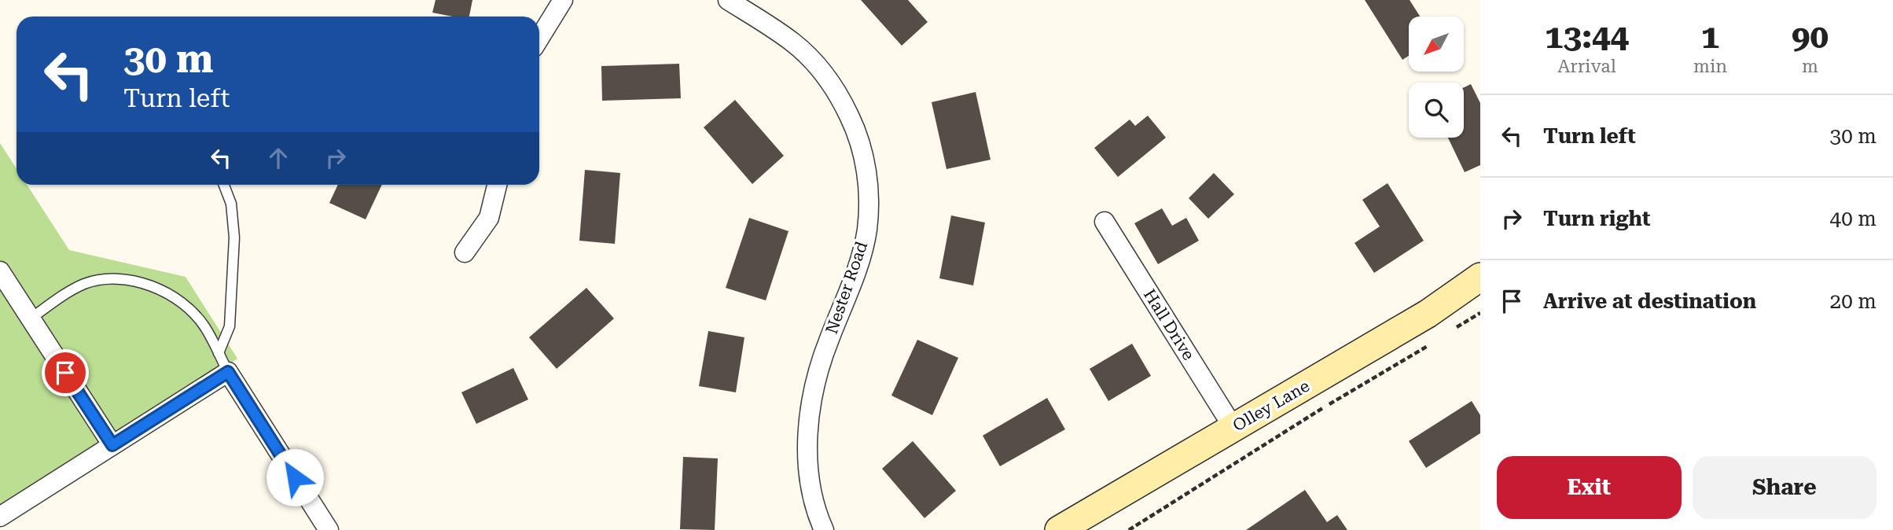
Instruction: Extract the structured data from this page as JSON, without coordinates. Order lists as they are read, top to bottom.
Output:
{
  "streets": {
    "main road": ["Olley Lane"],
    "street": ["Nester Road", "Hall Drive"]
  },
  "crossings": [
    ["Hall Drive", "Olley Lane"]
  ],
  "north": "bottom left",
  "page": {
    "eta": [
      "13:44",
      "Arrival",
      "1",
      "min",
      "90",
      "m"
    ],
    "turn": ["30 m", "Turn left"],
    "list": [
      {
        "name": "Turn left",
        "value": "30 m"
      },
      {
        "name": "Turn right",
        "value": "40 m"
      },
      {
        "name": "Arrive at destination",
        "value": "20 m"
      }
    ],
    "buttons": ["Exit", "Share"]
  }
}
